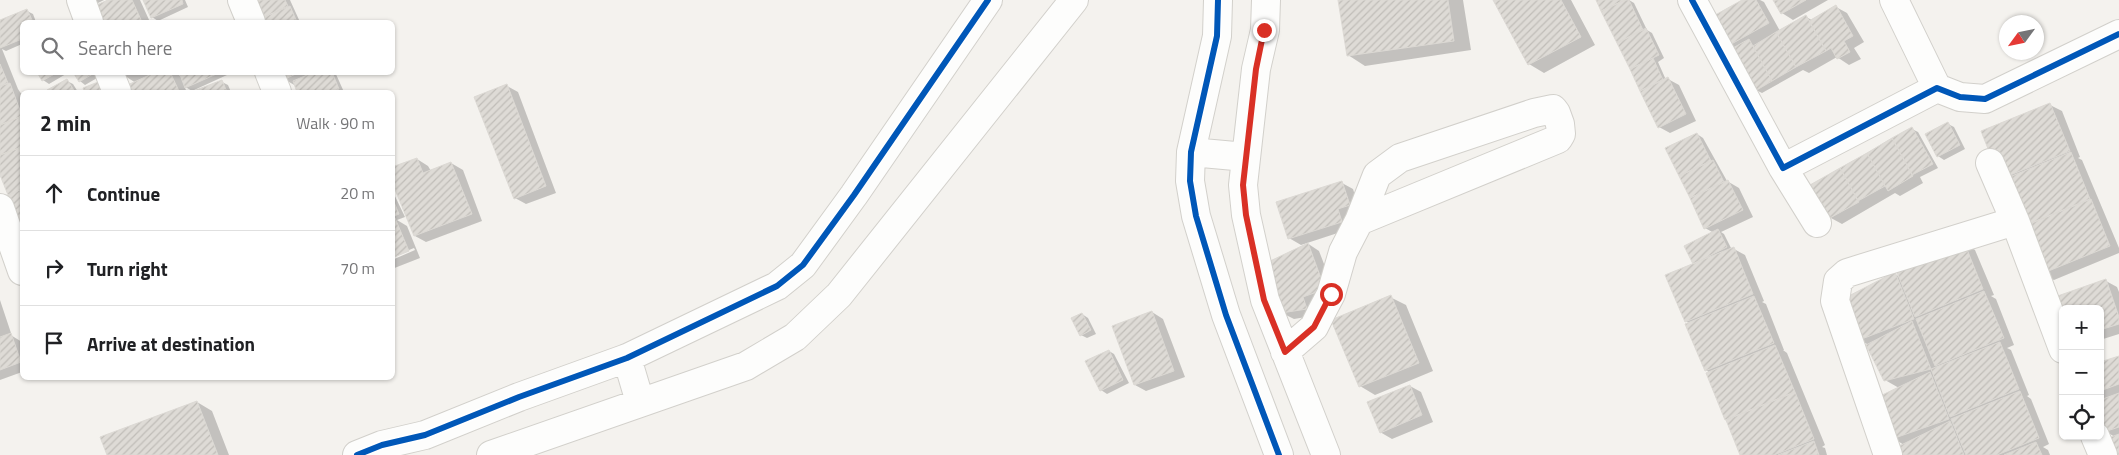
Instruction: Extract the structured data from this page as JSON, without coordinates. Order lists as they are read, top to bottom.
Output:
{
  "north": "bottom left",
  "page": {
    "search": "Search here",
    "heading": ["2 min", "Walk · 90 m"],
    "list": [
      ["Continue", "20 m"],
      ["Turn right", "70 m"],
      "Arrive at destination"
    ],
    "map_buttons": ["+", "−"]
  }
}
